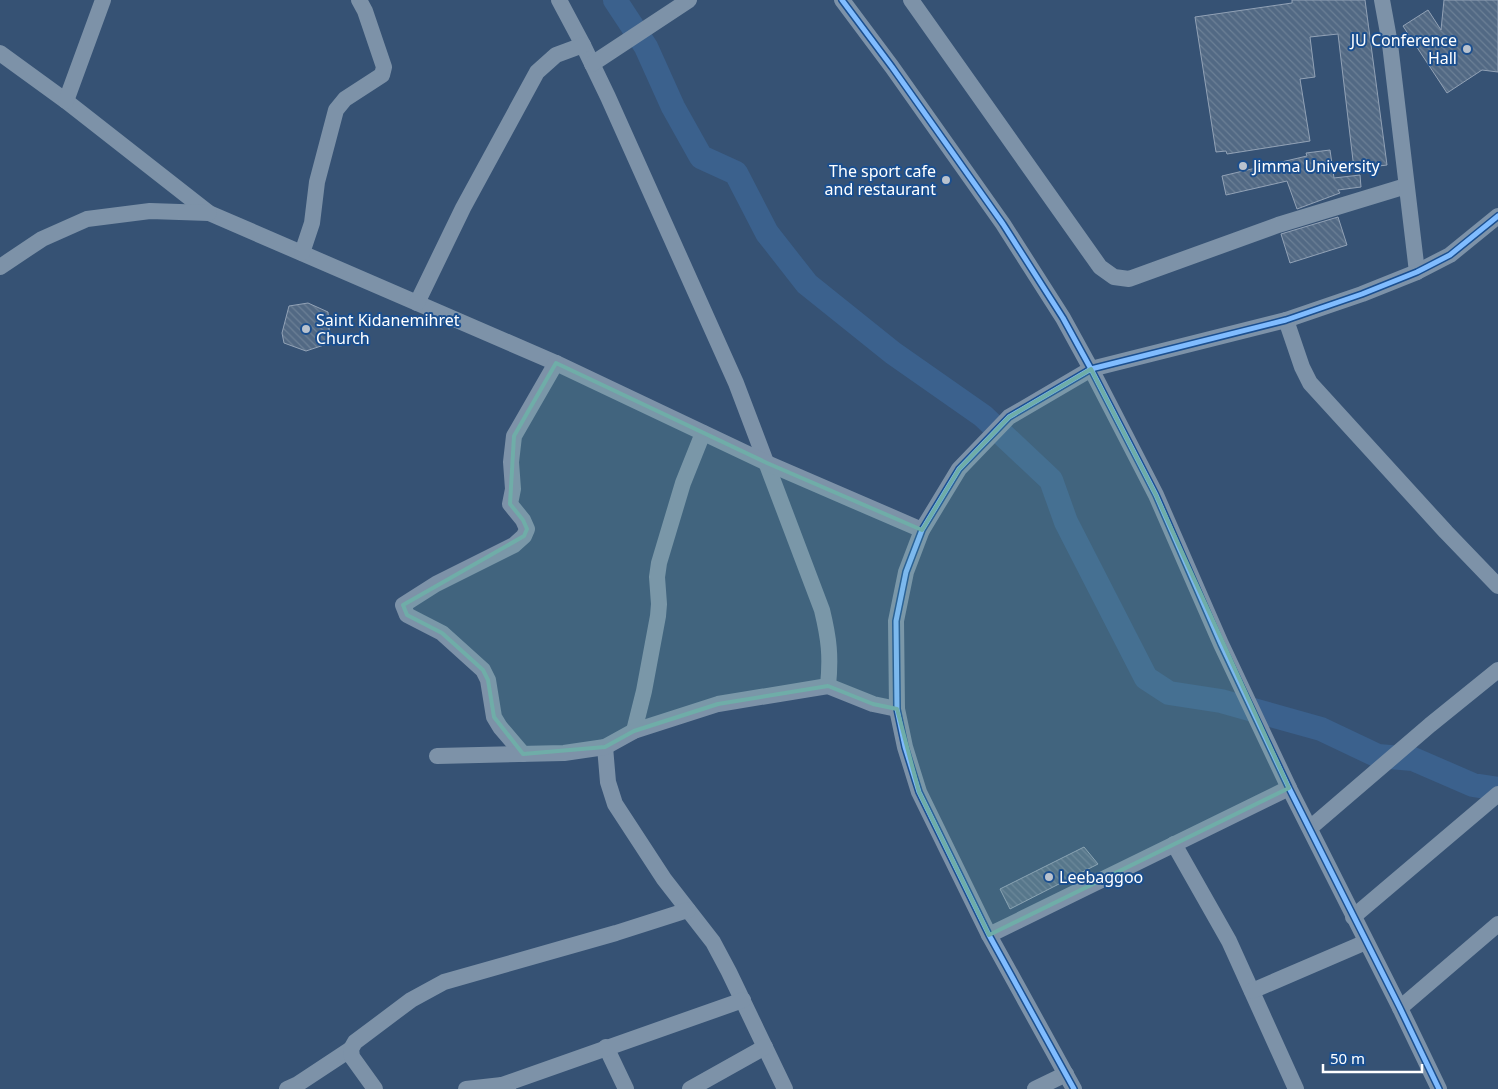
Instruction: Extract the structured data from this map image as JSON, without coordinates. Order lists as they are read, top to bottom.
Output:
{
  "places": [
    "JU Conference Hall",
    "Jimma University",
    "The sport cafe and restaurant",
    "Saint Kidanemihret Church",
    "Leebaggoo"
  ],
  "scale_bar": "50 m"
}
